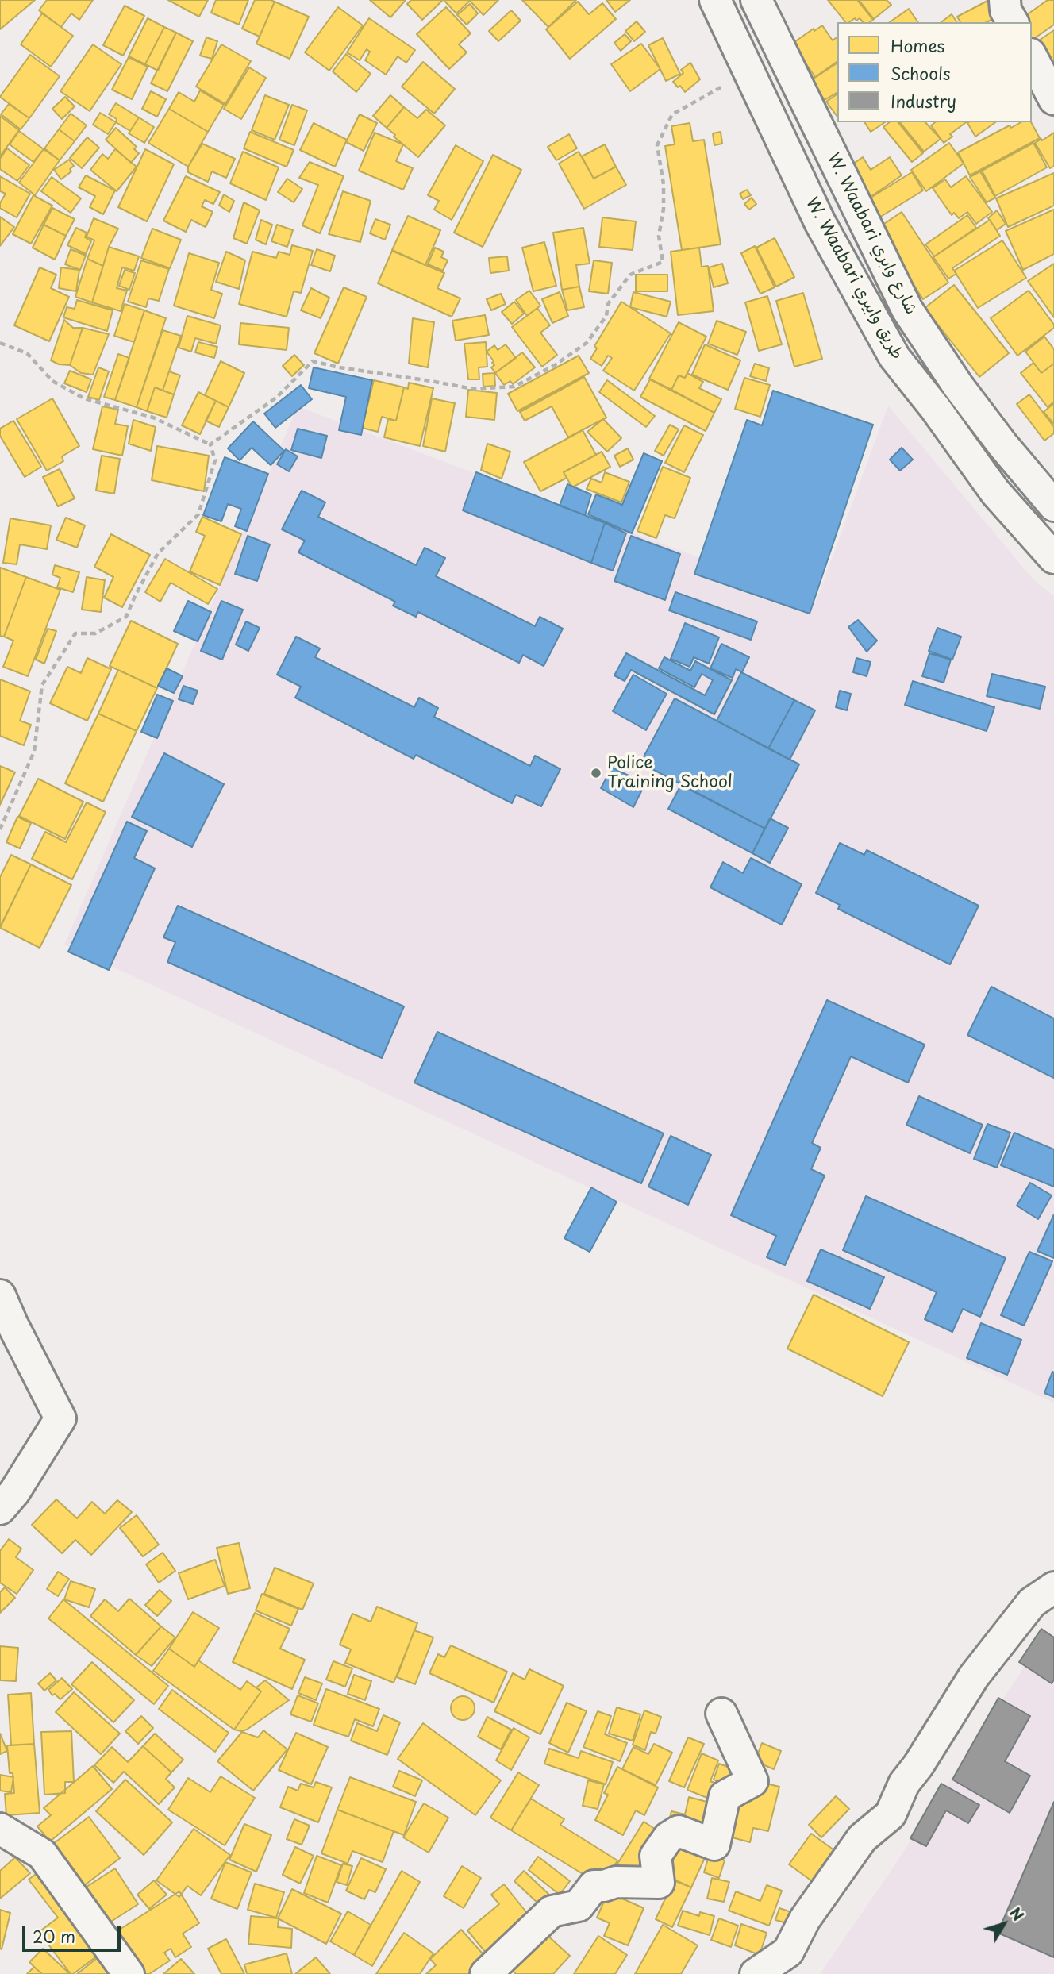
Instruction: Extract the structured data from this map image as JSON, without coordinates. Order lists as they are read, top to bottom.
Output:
{
  "streets": {
    "street": ["W. Waabari شارع وابري", "W. Waabari طريق وابيري"]
  },
  "places": ["Police Training School"],
  "legend": ["Homes", "Schools", "Industry"],
  "scale_bar": "20 m",
  "north": "top right"
}
